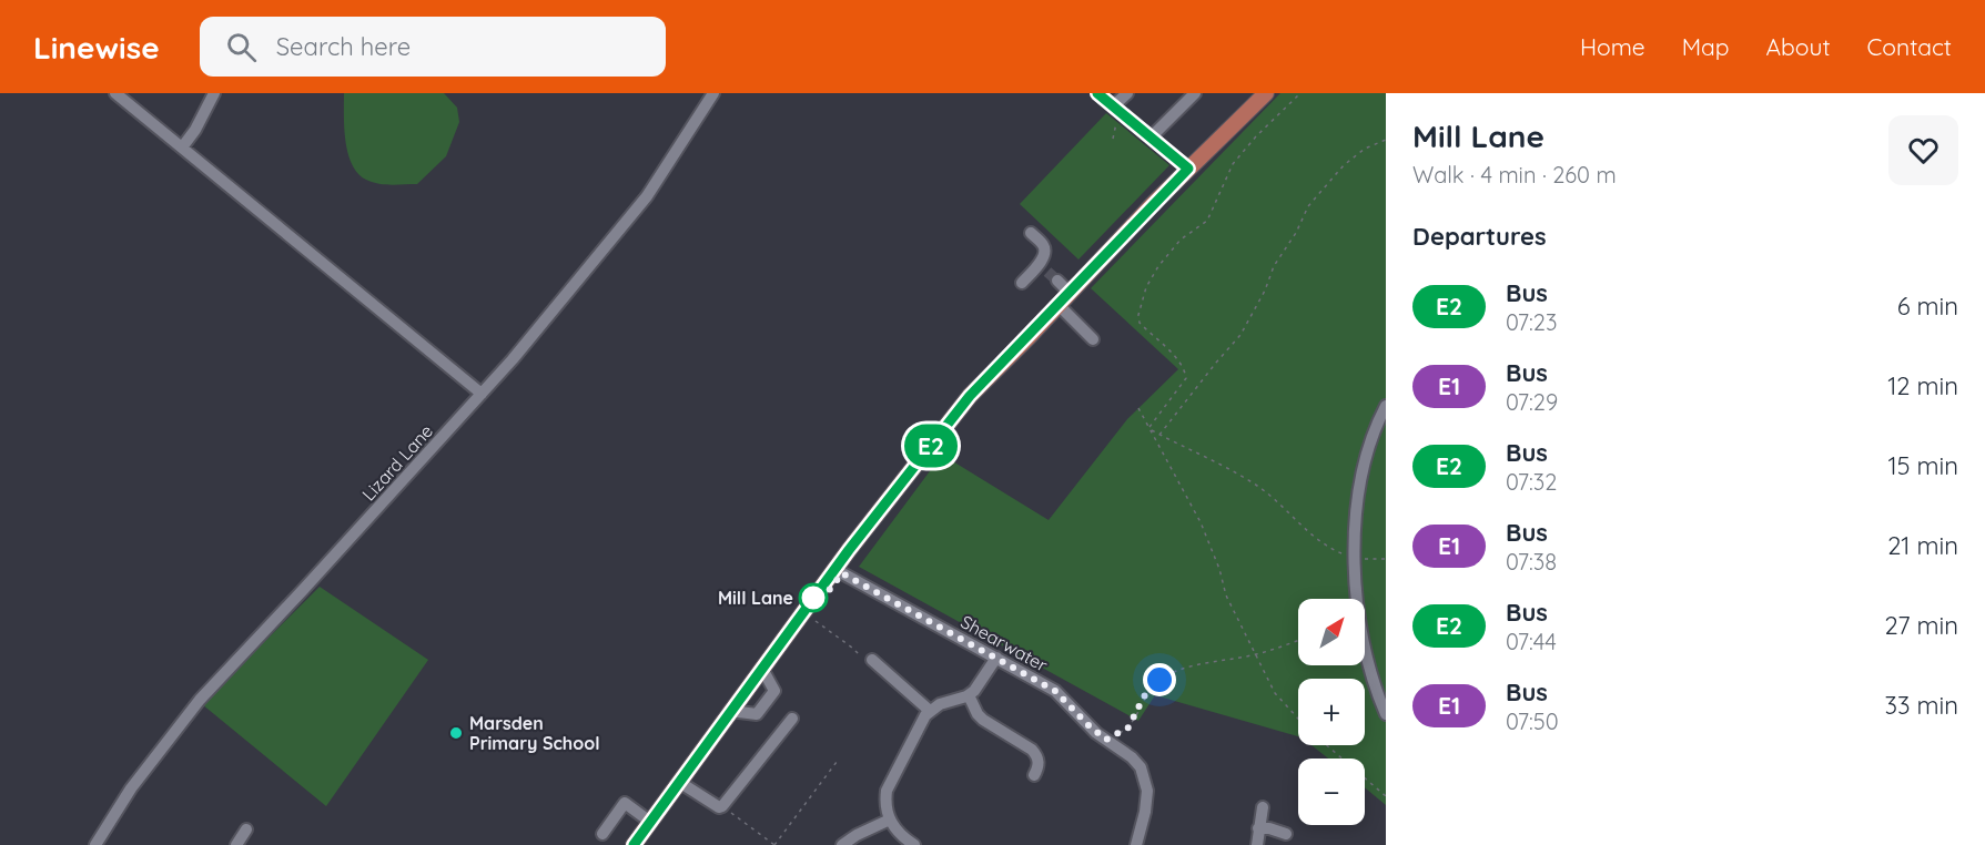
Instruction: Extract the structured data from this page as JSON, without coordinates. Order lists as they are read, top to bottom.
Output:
{
  "streets": {
    "street": ["Lizard Lane", "Shearwater"]
  },
  "places": ["Mill Lane", "Marsden Primary School"],
  "lines": ["bus line E2"],
  "north": "top right",
  "page": {
    "header": "Linewise",
    "search": "Search here",
    "nav": [
      "Home",
      "Map",
      "About",
      "Contact"
    ],
    "on_map": "E2",
    "heading": [
      ["Mill Lane", "Walk · 4 min · 260 m"],
      "Departures"
    ],
    "list": [
      {
        "mark": "E2",
        "name": "Bus",
        "note": "07:23",
        "value": "6 min"
      },
      {
        "mark": "E1",
        "name": "Bus",
        "note": "07:29",
        "value": "12 min"
      },
      {
        "mark": "E2",
        "name": "Bus",
        "note": "07:32",
        "value": "15 min"
      },
      {
        "mark": "E1",
        "name": "Bus",
        "note": "07:38",
        "value": "21 min"
      },
      {
        "mark": "E2",
        "name": "Bus",
        "note": "07:44",
        "value": "27 min"
      },
      {
        "mark": "E1",
        "name": "Bus",
        "note": "07:50",
        "value": "33 min"
      }
    ],
    "map_buttons": ["+", "−"]
  }
}
